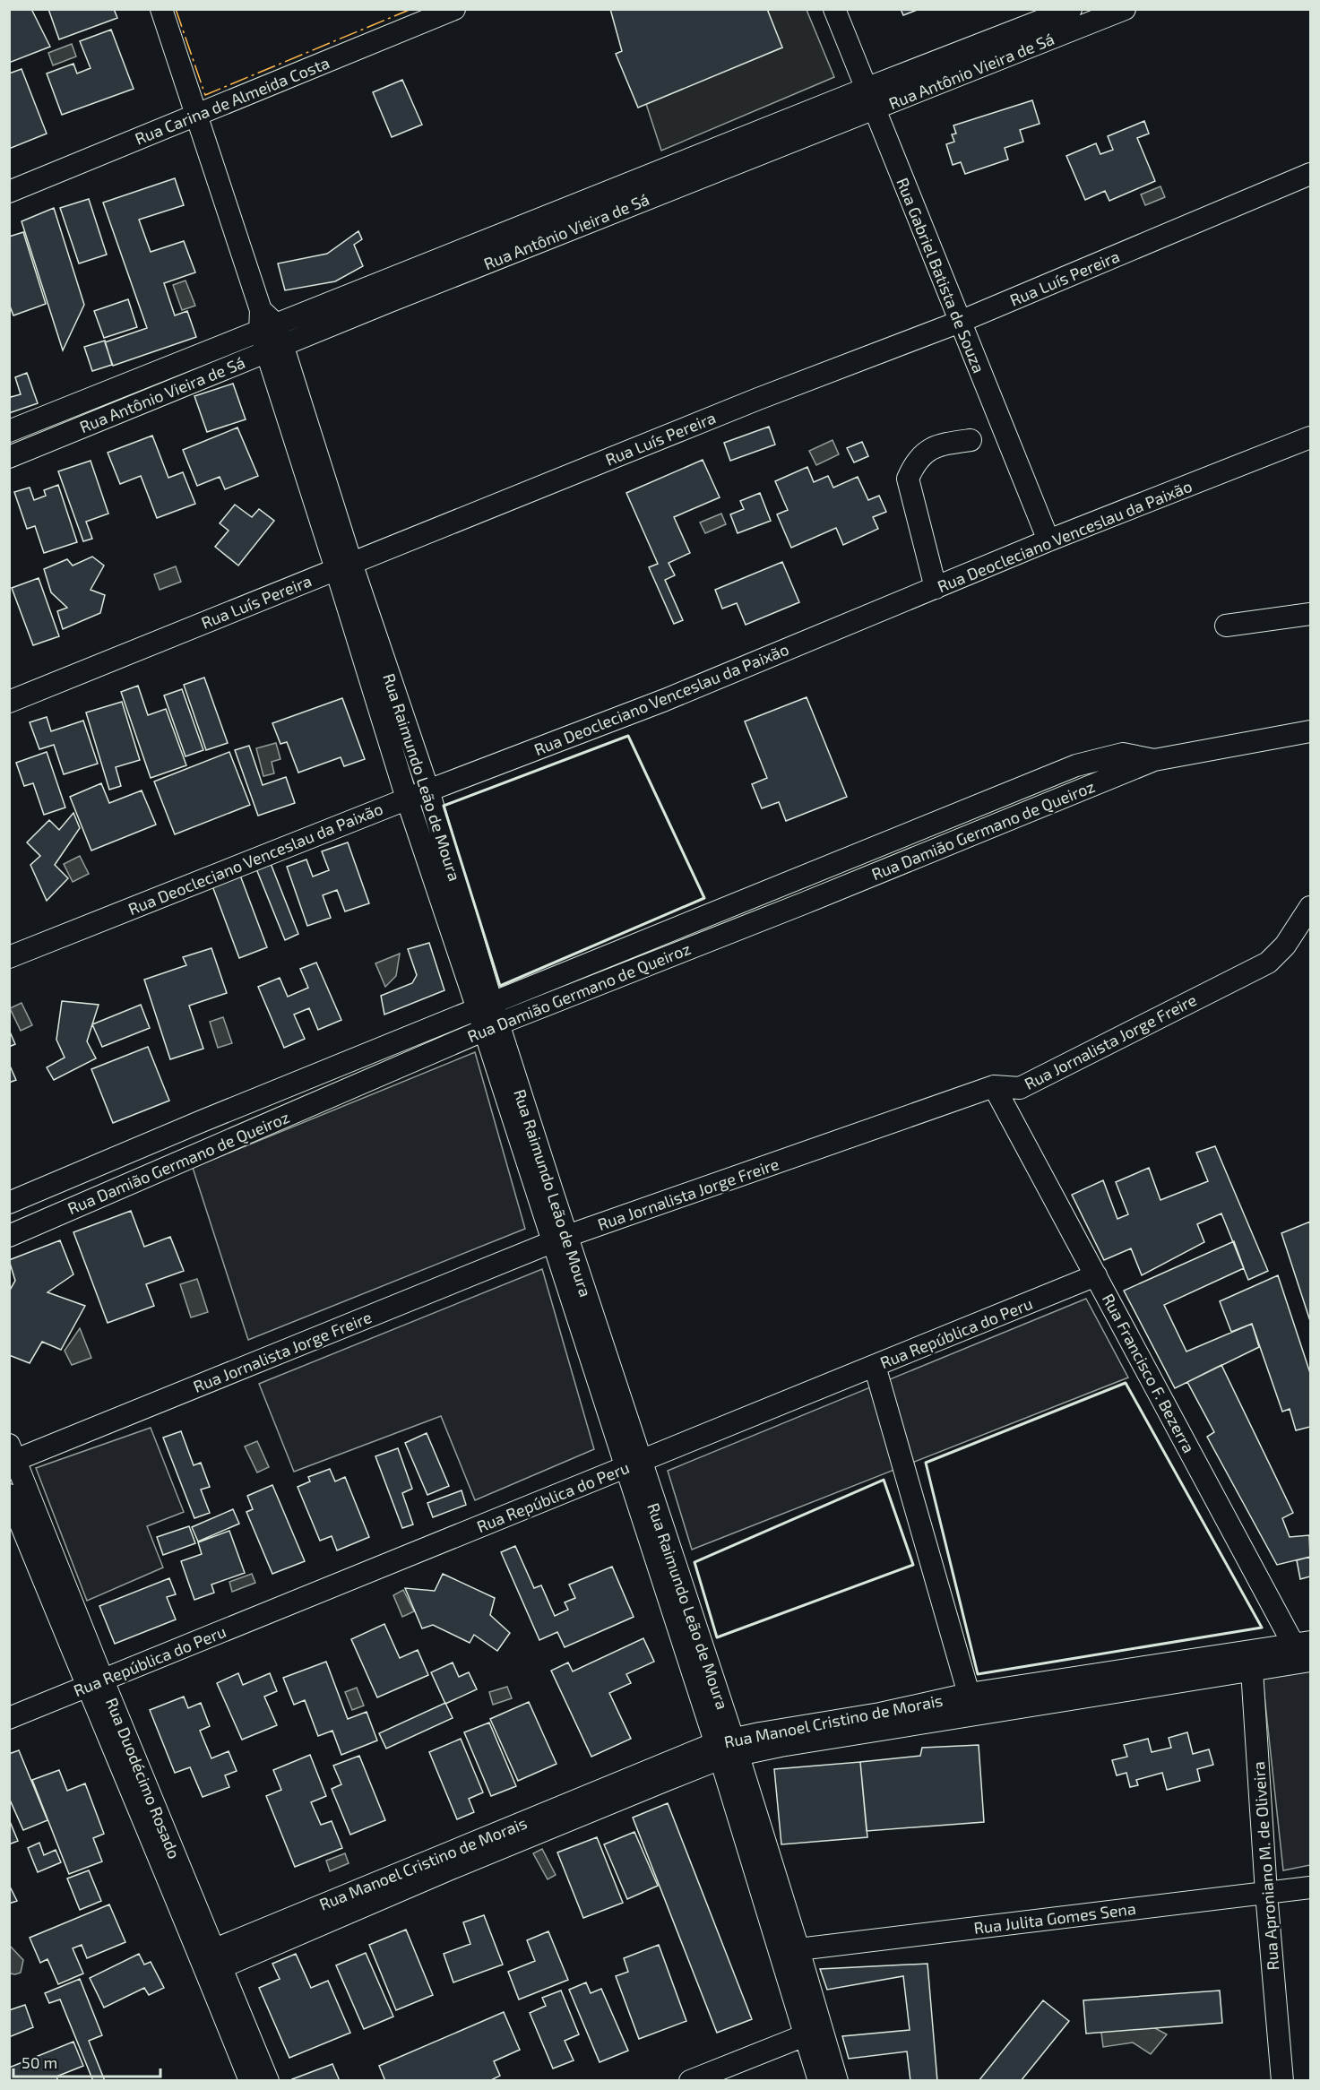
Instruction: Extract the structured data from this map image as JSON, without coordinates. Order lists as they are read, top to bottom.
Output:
{
  "streets": {
    "street": [
      "Rua Antônio Vieira de Sá",
      "Rua Carina de Almeida Costa",
      "Rua Gabriel Batista de Souza",
      "Rua Luís Pereira",
      "Rua Deocleciano Venceslau da Paixão",
      "Rua Raimundo Leão de Moura",
      "Rua Damião Germano de Queiroz",
      "Rua Jornalista Jorge Freire",
      "Rua República do Peru",
      "Rua Francisco F. Bezerra",
      "Rua Manoel Cristino de Morais",
      "Rua Duodécimo Rosado",
      "Rua Aproniano M. de Oliveira",
      "Rua Julita Gomes Sena"
    ]
  },
  "crossings": [
    ["Rua Antônio Vieira de Sá", "Rua Gabriel Batista de Souza"],
    ["Rua Antônio Vieira de Sá", "Rua Raimundo Leão de Moura"],
    ["Rua Carina de Almeida Costa", "Rua Raimundo Leão de Moura"],
    ["Rua Gabriel Batista de Souza", "Rua Luís Pereira"],
    ["Rua Gabriel Batista de Souza", "Rua Deocleciano Venceslau da Paixão"],
    ["Rua Luís Pereira", "Rua Raimundo Leão de Moura"],
    ["Rua Deocleciano Venceslau da Paixão", "Rua Raimundo Leão de Moura"],
    ["Rua Raimundo Leão de Moura", "Rua Damião Germano de Queiroz"],
    ["Rua Raimundo Leão de Moura", "Rua Jornalista Jorge Freire"],
    ["Rua Raimundo Leão de Moura", "Rua República do Peru"],
    ["Rua Raimundo Leão de Moura", "Rua Manoel Cristino de Morais"],
    ["Rua Raimundo Leão de Moura", "Rua Julita Gomes Sena"],
    ["Rua Jornalista Jorge Freire", "Rua Francisco F. Bezerra"],
    ["Rua Jornalista Jorge Freire", "Rua Duodécimo Rosado"],
    ["Rua República do Peru", "Rua Francisco F. Bezerra"],
    ["Rua República do Peru", "Rua Duodécimo Rosado"],
    ["Rua Francisco F. Bezerra", "Rua Manoel Cristino de Morais"],
    ["Rua Manoel Cristino de Morais", "Rua Duodécimo Rosado"],
    ["Rua Manoel Cristino de Morais", "Rua Aproniano M. de Oliveira"],
    ["Rua Aproniano M. de Oliveira", "Rua Julita Gomes Sena"]
  ],
  "scale_bar": "50 m"
}
